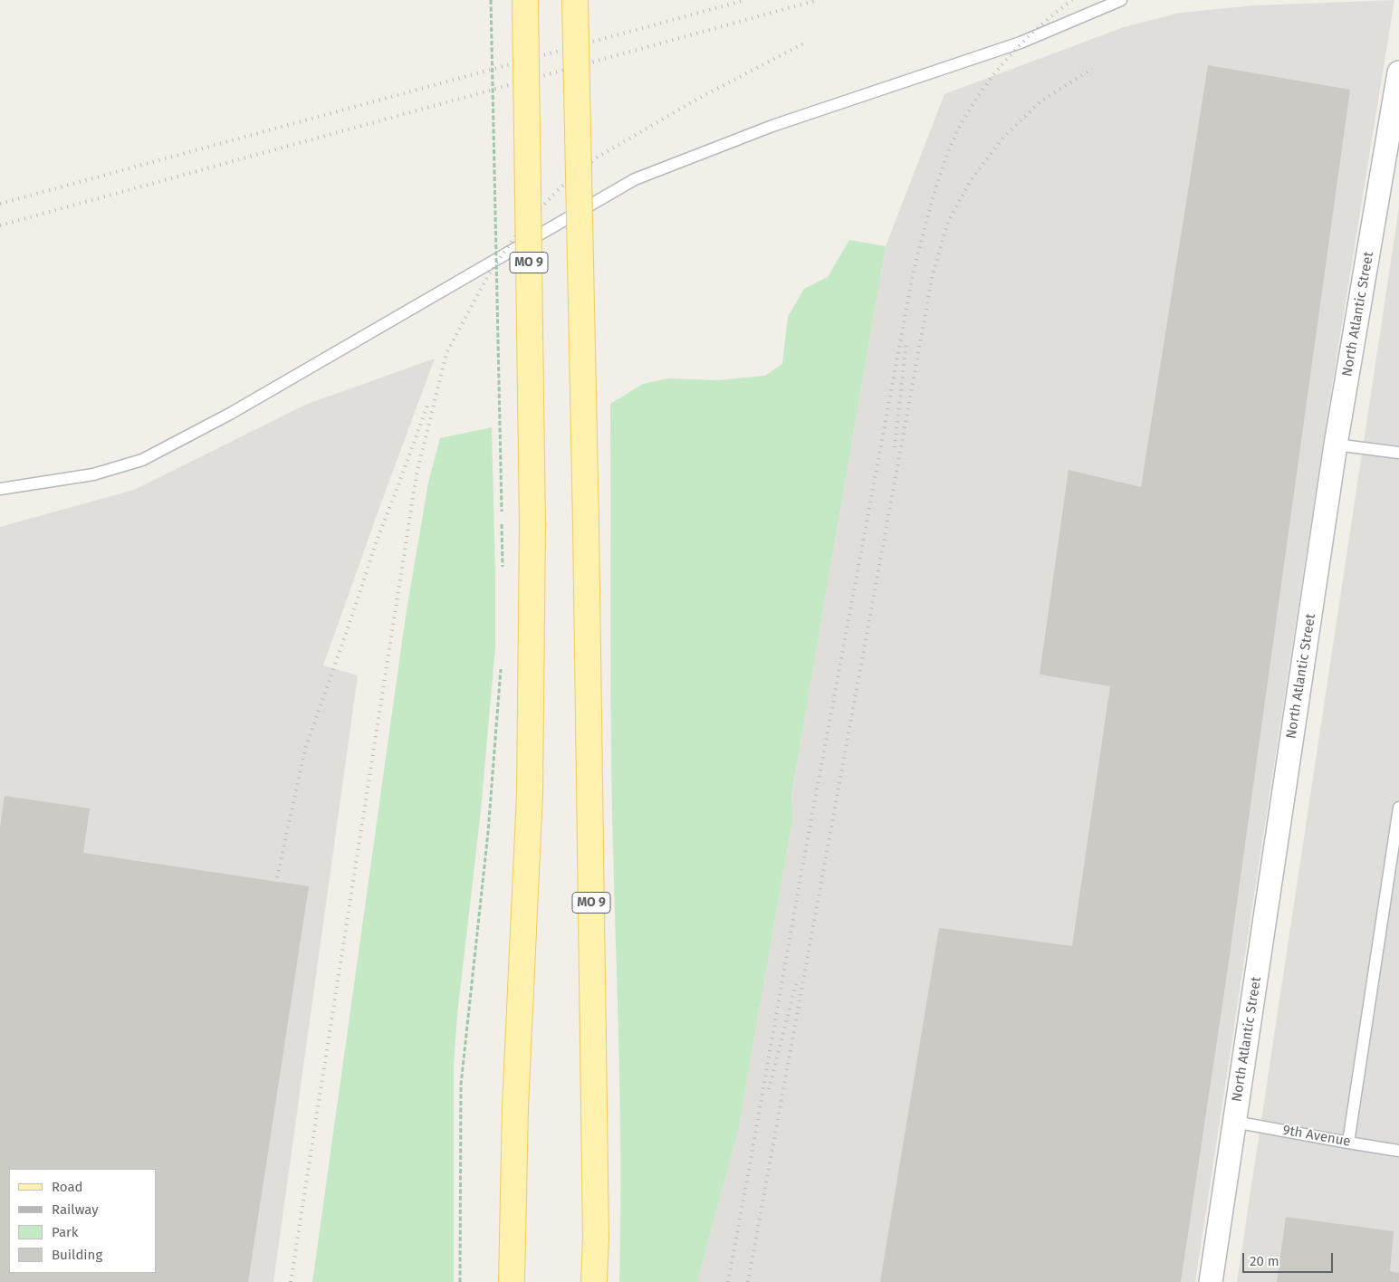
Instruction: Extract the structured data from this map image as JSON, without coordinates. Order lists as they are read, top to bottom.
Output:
{
  "streets": {
    "main road": ["MO 9"],
    "street": ["North Atlantic Street"],
    "lane": ["9th Avenue"]
  },
  "crossings": [
    ["North Atlantic Street", "9th Avenue"]
  ],
  "legend": [
    "Road",
    "Railway",
    "Park",
    "Building"
  ],
  "scale_bar": "20 m"
}
